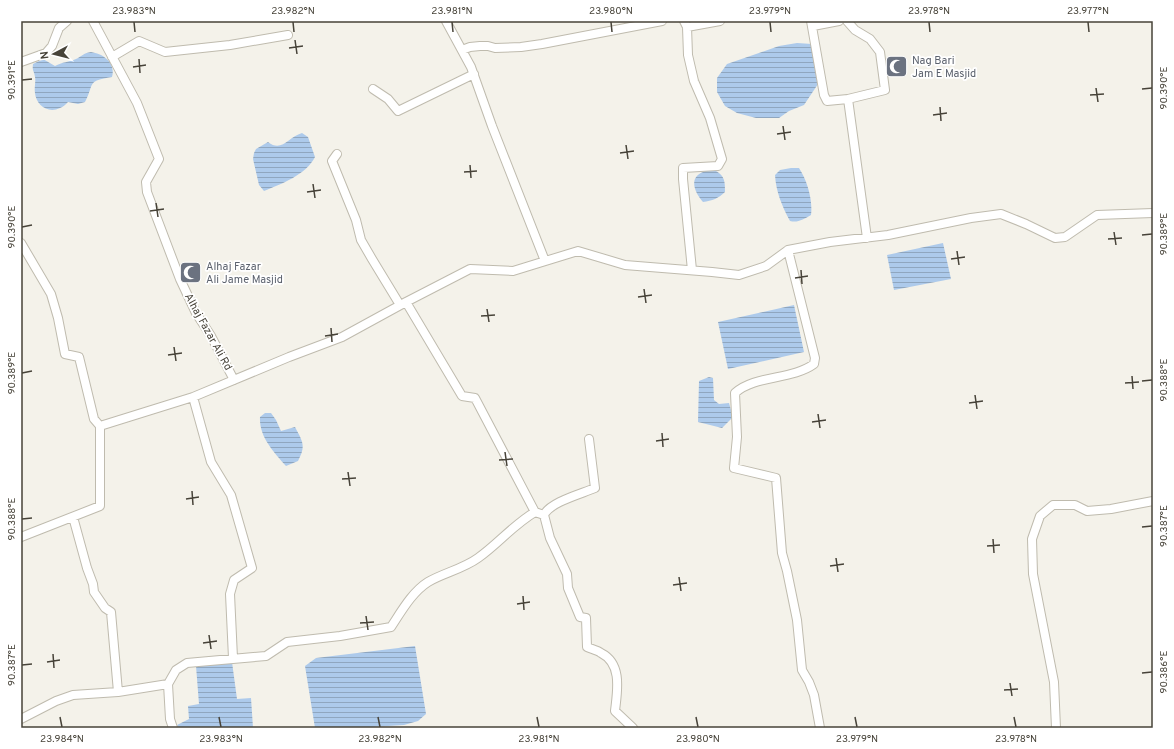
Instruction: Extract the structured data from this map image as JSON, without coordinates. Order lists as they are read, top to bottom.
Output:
{
  "streets": {
    "street": ["Alhaj Fazar Ali Rd"]
  },
  "places": {
    "mosque": ["Nag Bari Jam E Masjid", "Alhaj Fazar Ali Jame Masjid"]
  },
  "north": "left",
  "coordinates": [
    "23.983°N",
    "23.982°N",
    "23.981°N",
    "23.980°N",
    "23.979°N",
    "23.978°N",
    "23.977°N",
    "90.391°E",
    "90.390°E",
    "90.389°E",
    "90.388°E",
    "90.387°E",
    "90.386°E",
    "23.984°N"
  ]
}
